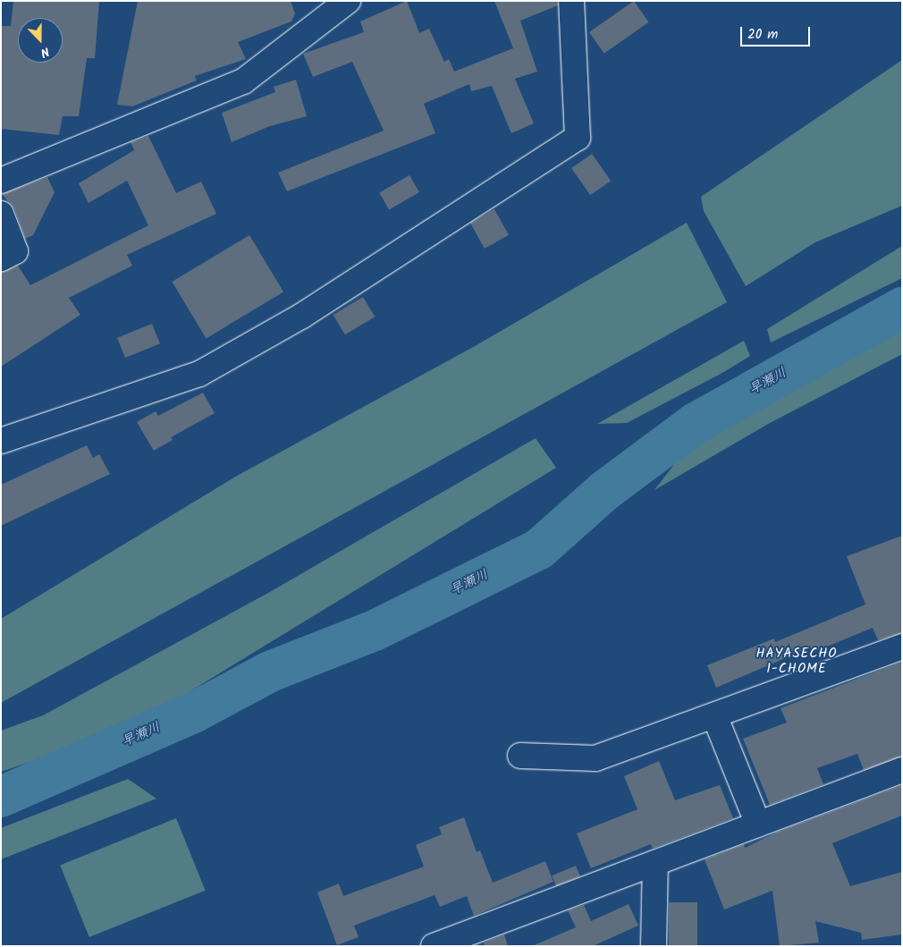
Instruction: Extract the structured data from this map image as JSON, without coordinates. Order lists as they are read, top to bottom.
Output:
{
  "districts": ["HAYASECHO 1-CHOME"],
  "water": ["早瀬川"],
  "scale_bar": "20 m",
  "north": "bottom"
}
